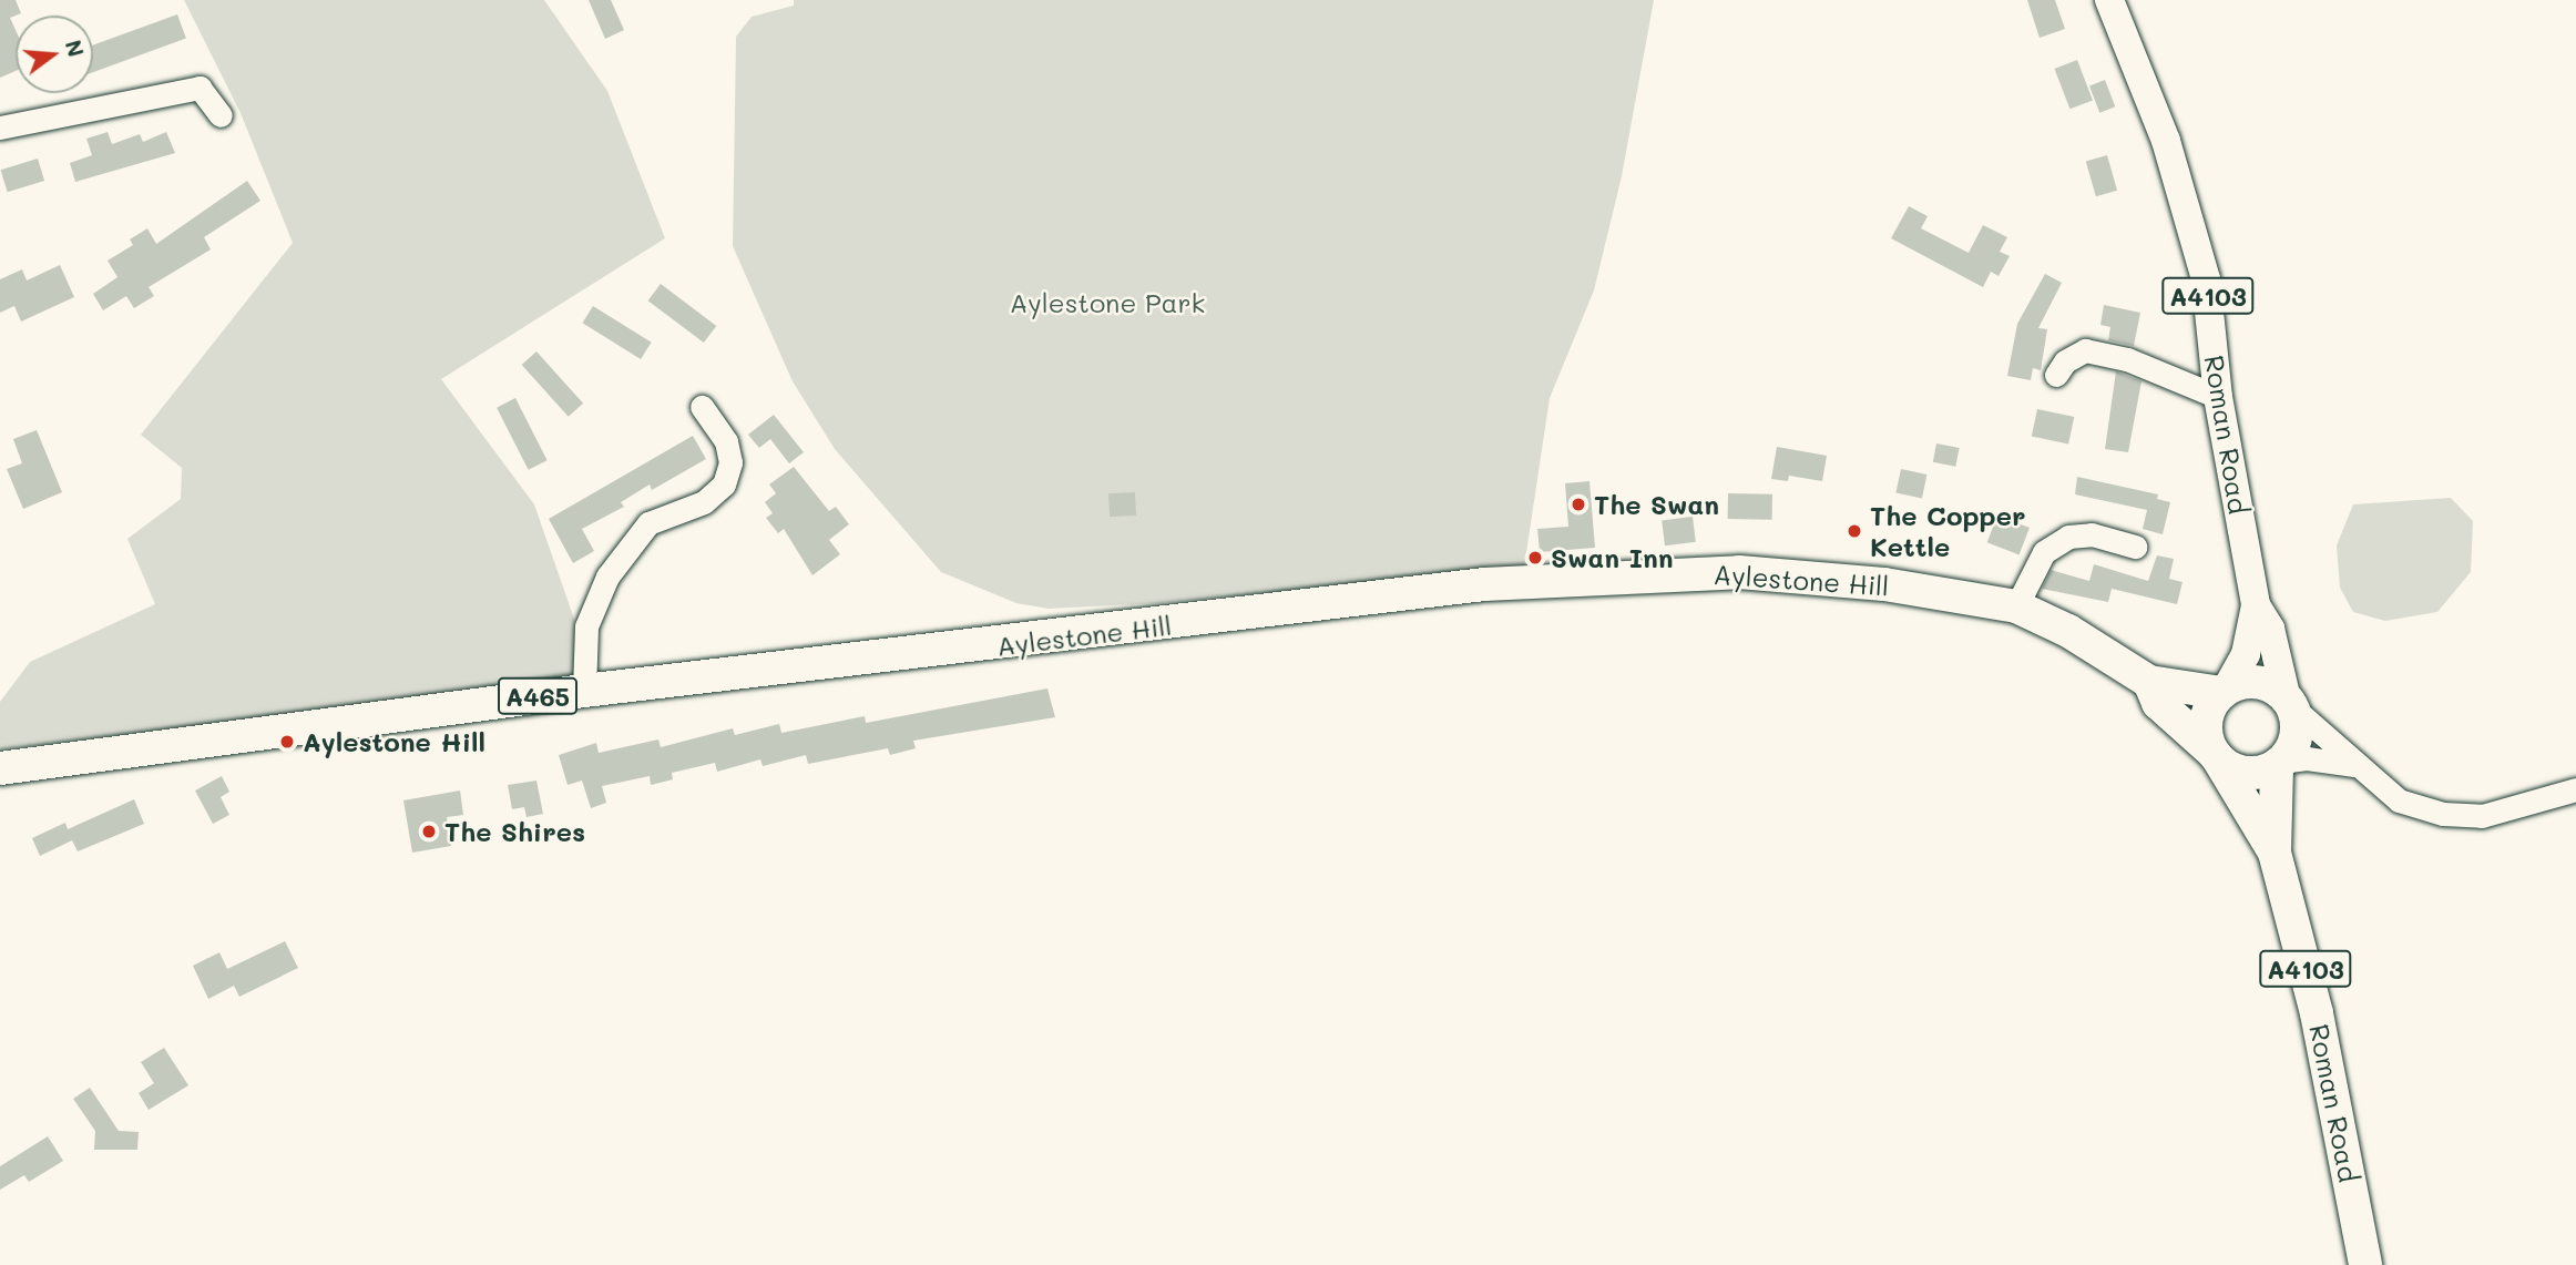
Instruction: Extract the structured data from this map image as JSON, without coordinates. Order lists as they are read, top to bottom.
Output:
{
  "streets": {
    "highway": [
      "A4103",
      "Roman Road",
      "Aylestone Hill",
      "A465"
    ]
  },
  "crossings": [
    ["A4103", "Roman Road"],
    ["A4103", "Aylestone Hill"],
    ["Roman Road", "Aylestone Hill"]
  ],
  "parks": ["Aylestone Park"],
  "places": [
    "The Swan",
    "The Copper Kettle",
    "Swan Inn",
    "Aylestone Hill",
    "The Shires"
  ],
  "north": "right"
}
